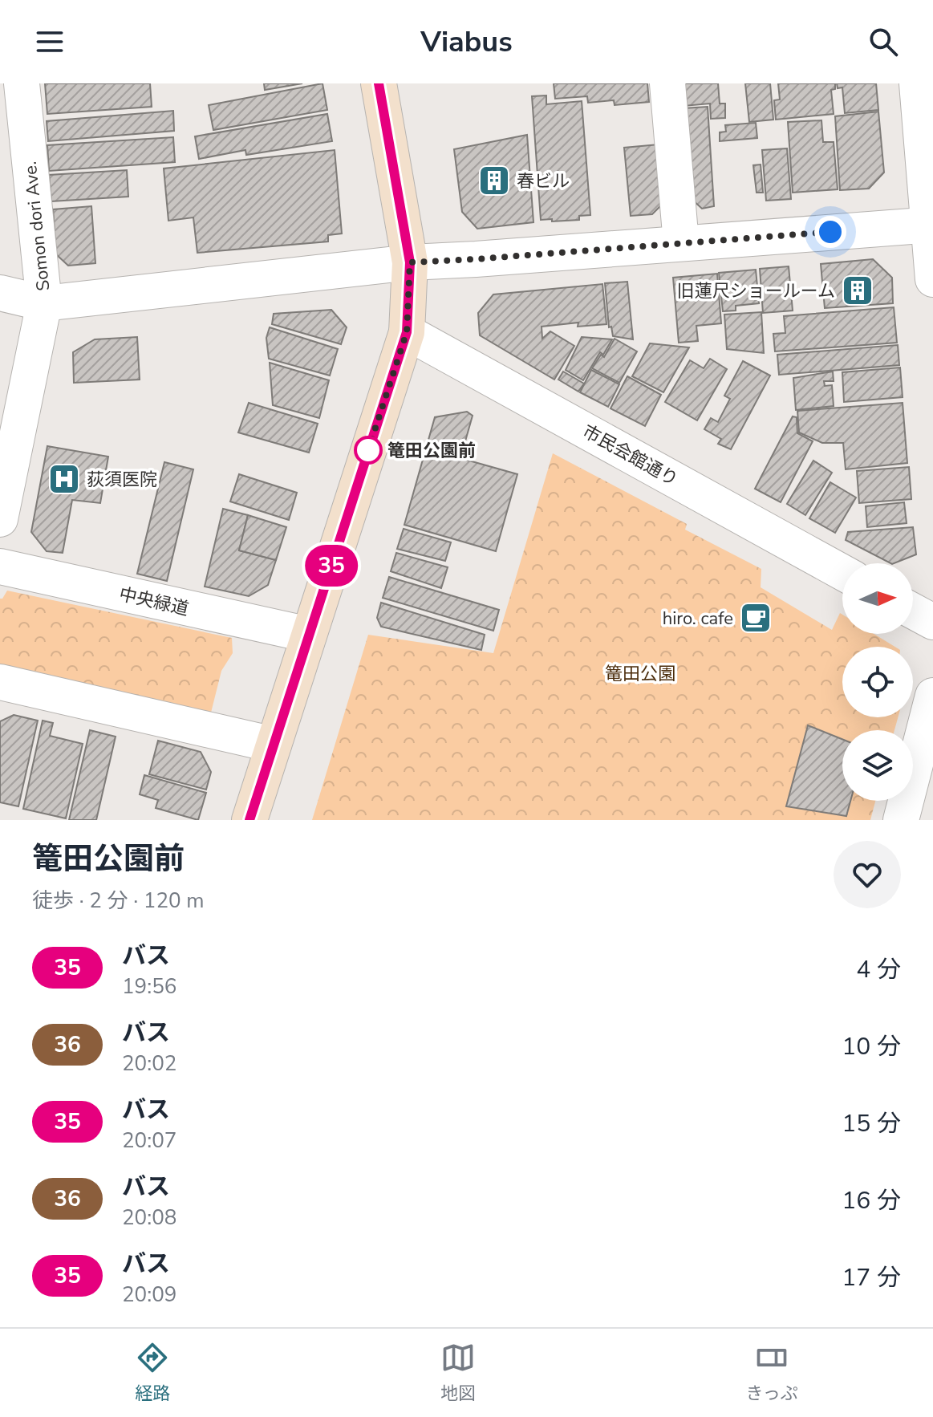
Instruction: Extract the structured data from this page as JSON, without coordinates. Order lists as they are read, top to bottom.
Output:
{
  "streets": {
    "street": ["Somon dori Ave.", "市民会館通り", "中央緑道"]
  },
  "parks": ["篭田公園"],
  "places": {
    "building": ["春ビル", "旧蓮尺ショールーム"],
    "other": ["篭田公園前"],
    "hospital": ["荻須医院"],
    "cafe": ["hiro. cafe"]
  },
  "lines": ["bus line 35"],
  "north": "right",
  "page": {
    "header": "Viabus",
    "on_map": "35",
    "heading": ["篭田公園前", "徒歩 · 2 分 · 120 m"],
    "list": [
      {
        "mark": "35",
        "name": "バス",
        "note": "19:56",
        "value": "4 分"
      },
      {
        "mark": "36",
        "name": "バス",
        "note": "20:02",
        "value": "10 分"
      },
      {
        "mark": "35",
        "name": "バス",
        "note": "20:07",
        "value": "15 分"
      },
      {
        "mark": "36",
        "name": "バス",
        "note": "20:08",
        "value": "16 分"
      },
      {
        "mark": "35",
        "name": "バス",
        "note": "20:09",
        "value": "17 分"
      }
    ],
    "tabs": ["経路", "地図", "きっぷ"]
  }
}
